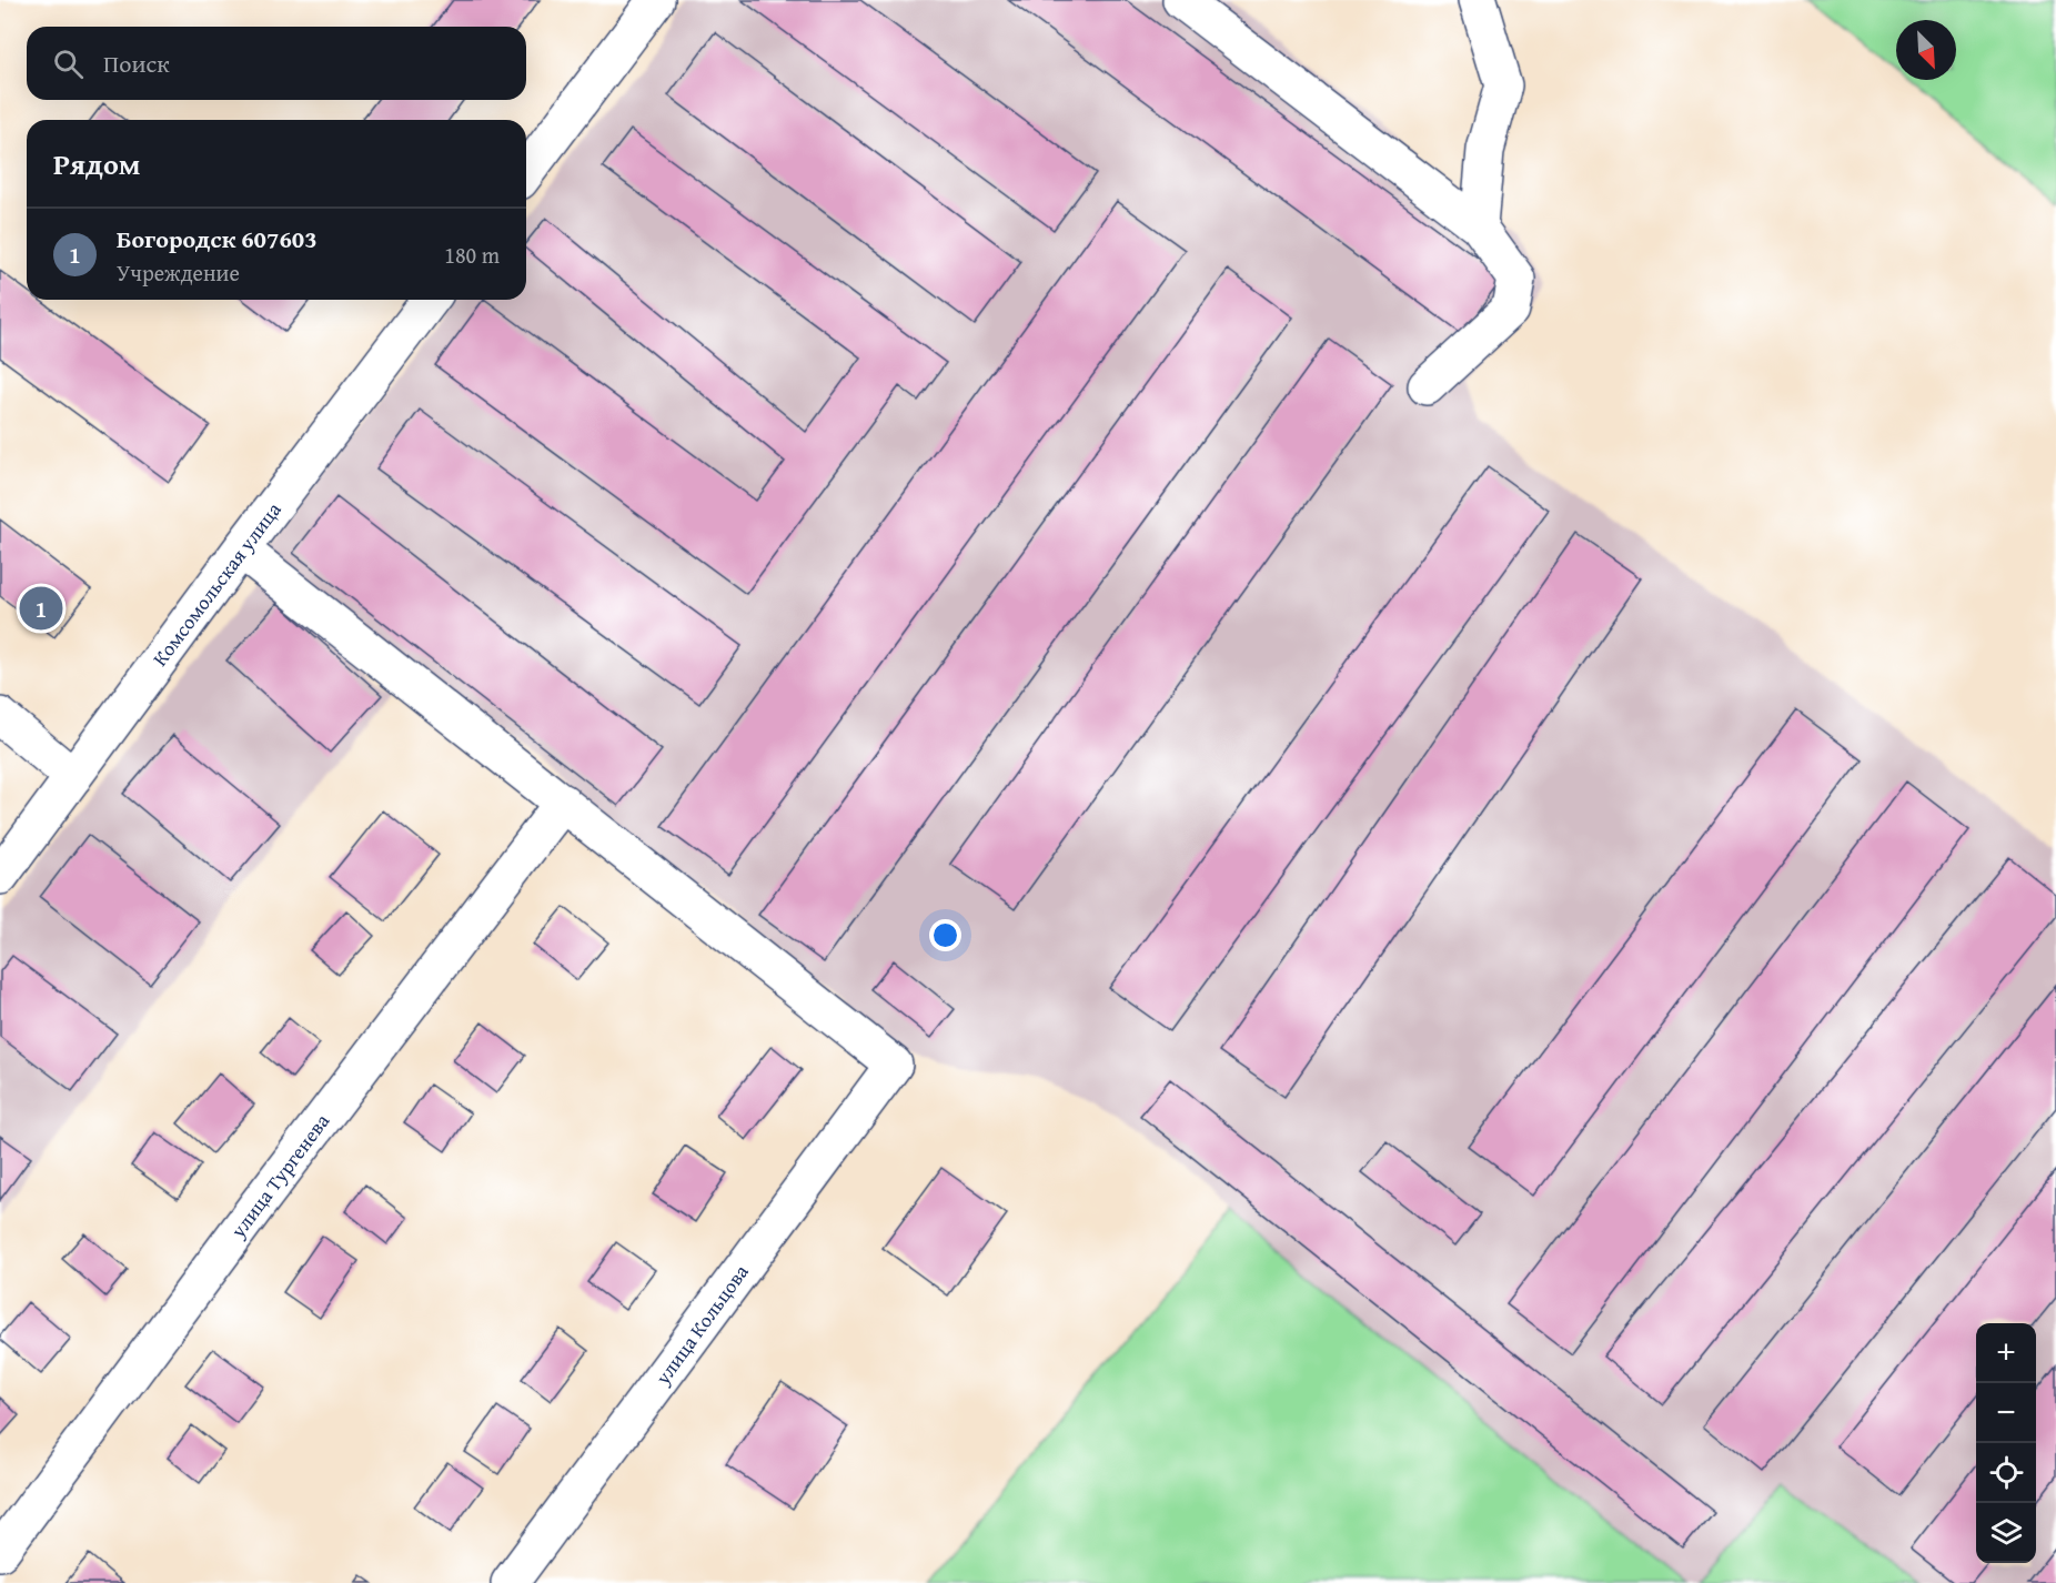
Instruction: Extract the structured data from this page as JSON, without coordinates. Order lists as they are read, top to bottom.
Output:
{
  "streets": {
    "street": ["Комсомольская улица", "улица Тургенева", "улица Кольцова"]
  },
  "crossings": [
    ["улица Тургенева", "улица Кольцова"]
  ],
  "north": "bottom right",
  "page": {
    "search": "Поиск",
    "heading": "Рядом",
    "list": [
      {
        "mark": "1",
        "name": "Богородск 607603",
        "note": "Учреждение",
        "value": "180 m"
      }
    ],
    "pins": "1",
    "map_buttons": ["+", "−"]
  }
}
